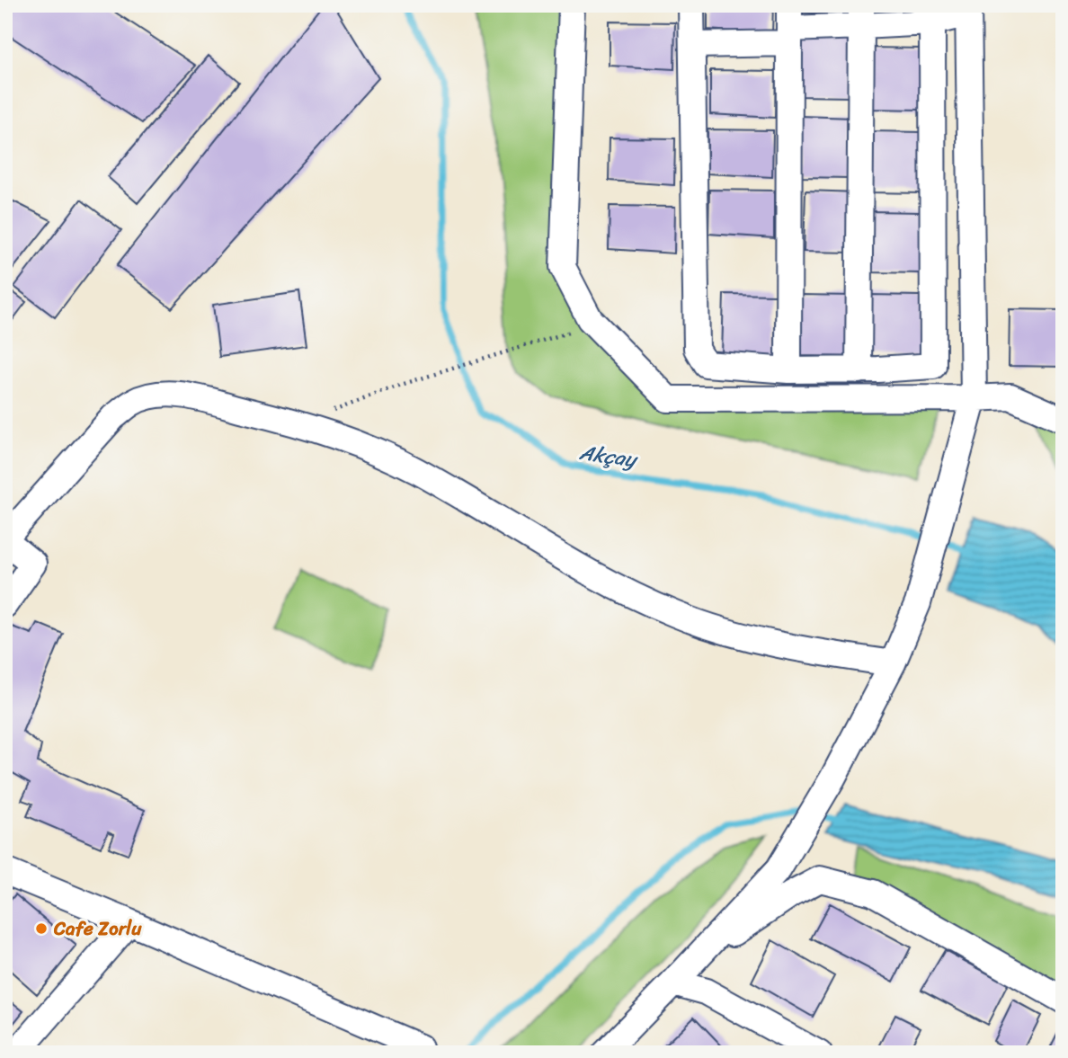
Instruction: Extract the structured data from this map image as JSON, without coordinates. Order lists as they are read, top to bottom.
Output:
{
  "water": ["Akçay"],
  "places": ["Cafe Zorlu"]
}
